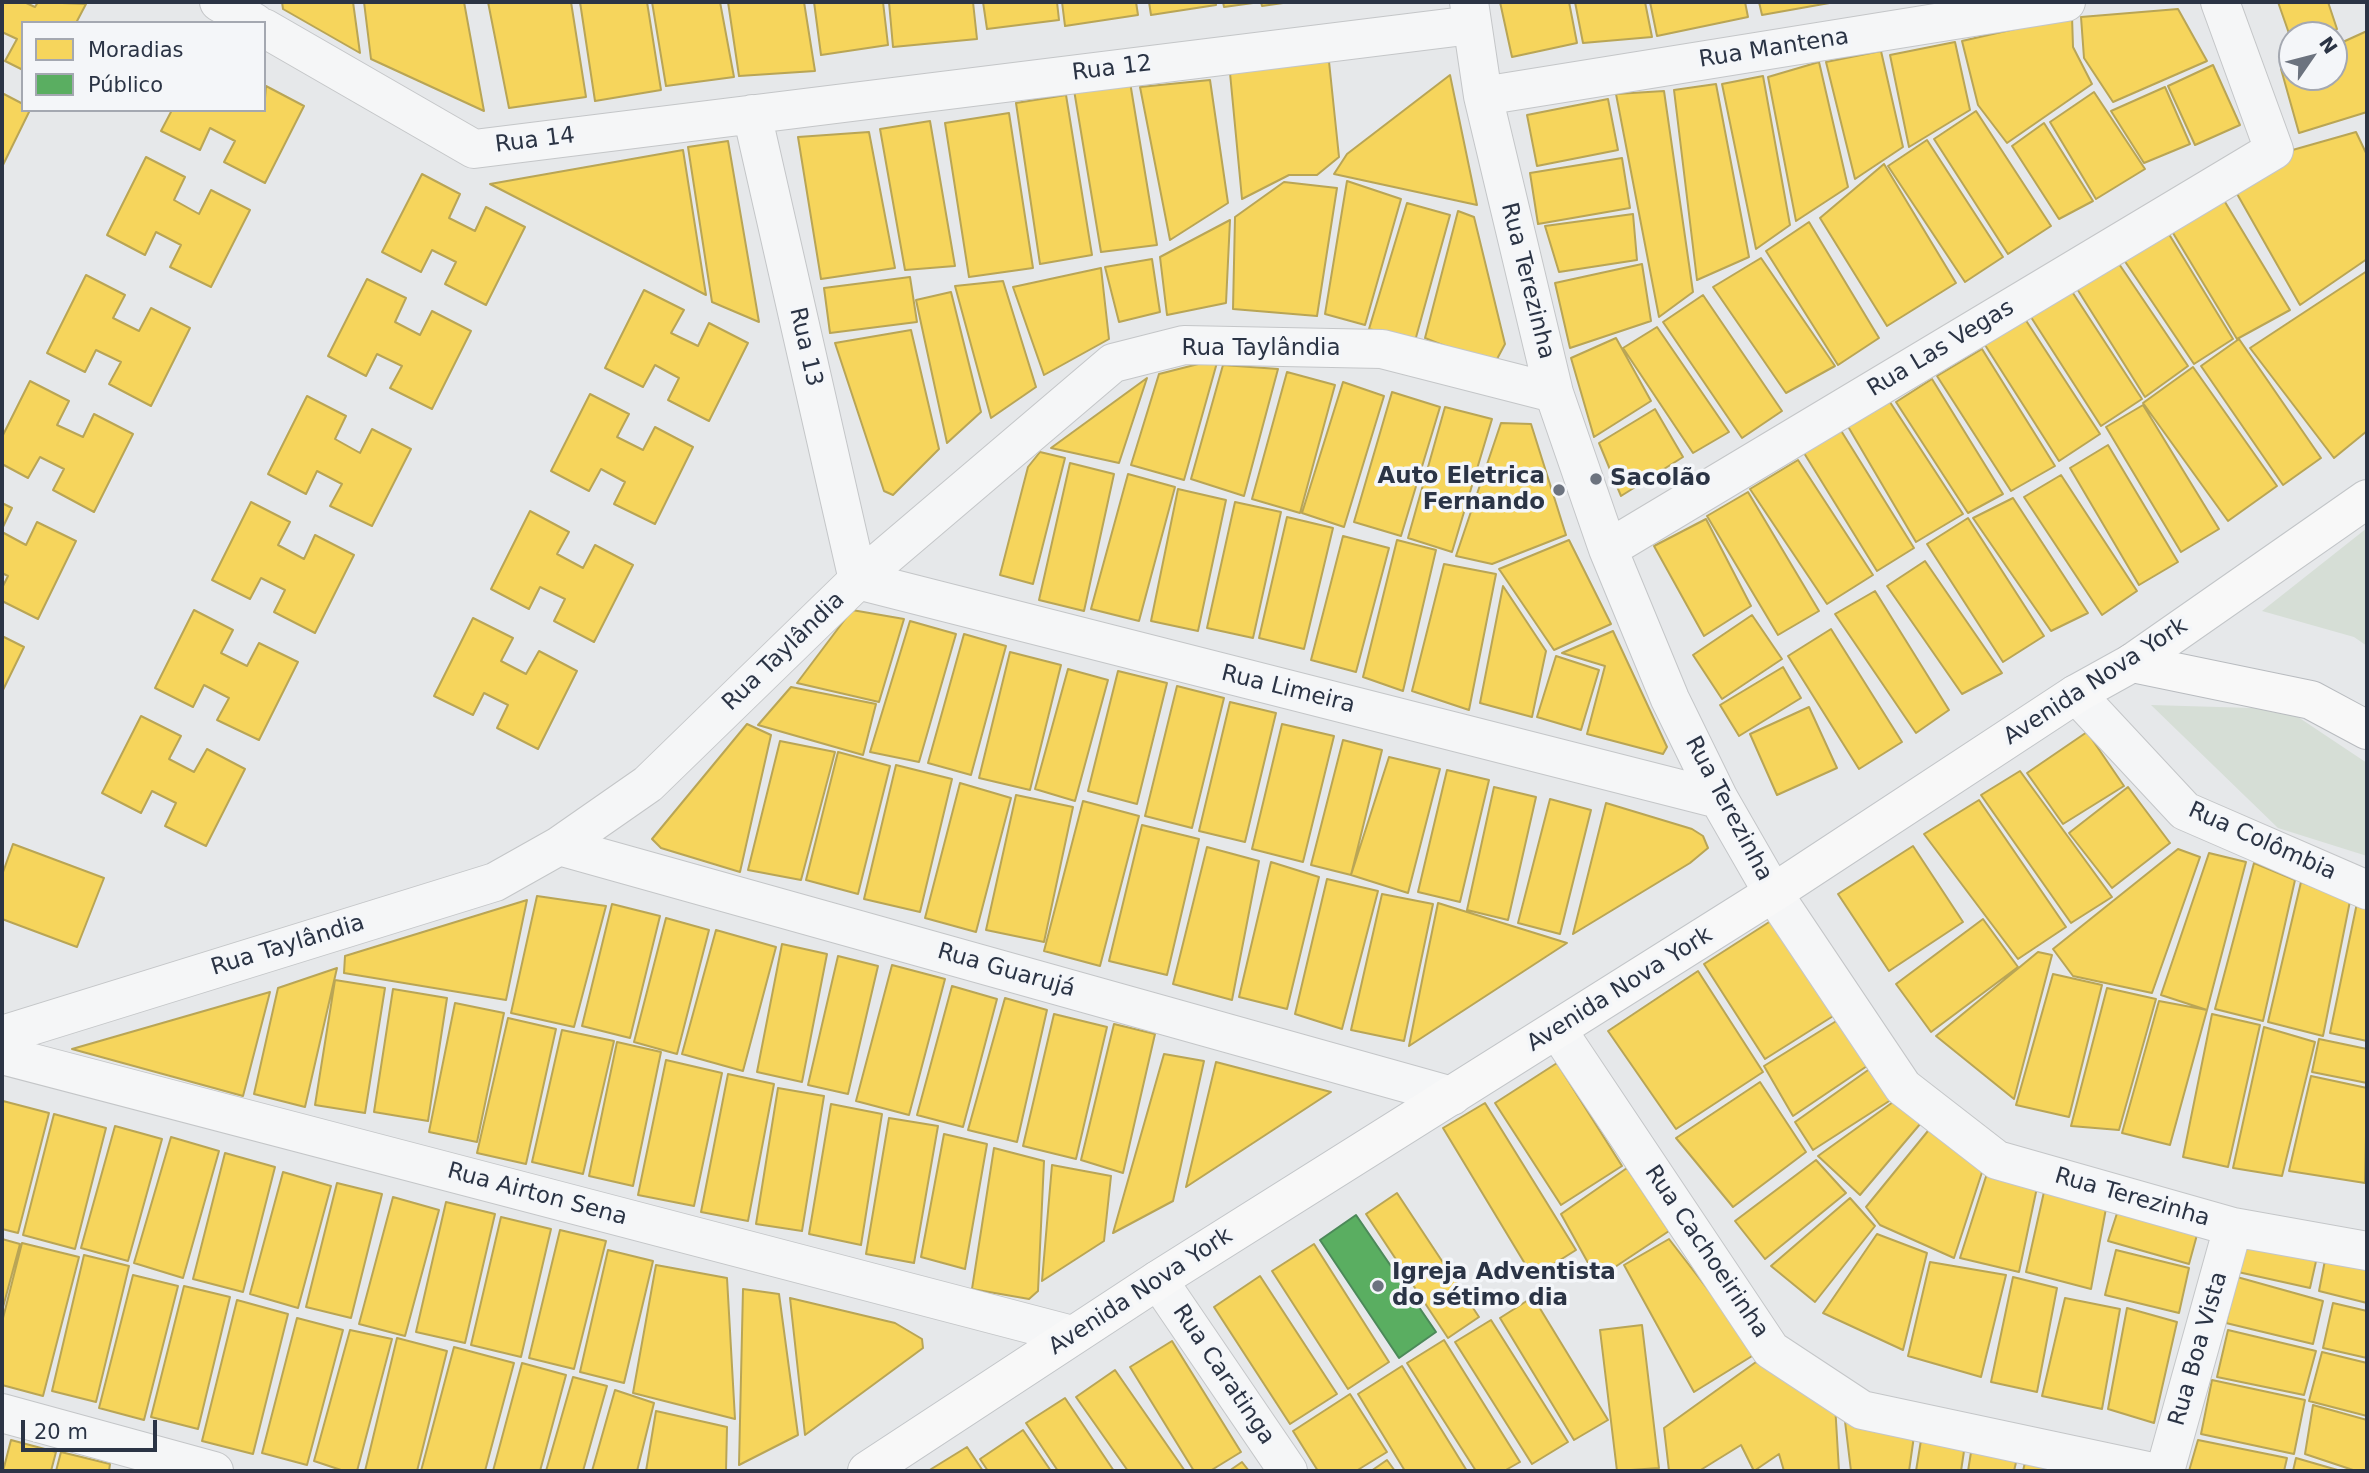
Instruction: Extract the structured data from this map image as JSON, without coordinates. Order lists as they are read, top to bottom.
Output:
{
  "streets": {
    "main road": ["Avenida Nova York"],
    "street": [
      "Rua Mantena",
      "Rua 12",
      "Rua 14",
      "Rua Terezinha",
      "Rua 13",
      "Rua Taylândia",
      "Rua Las Vegas",
      "Rua Limeira",
      "Rua Colômbia",
      "Rua Guarujá",
      "Rua Airton Sena",
      "Rua Cachoeirinha",
      "Rua Boa Vista",
      "Rua Caratinga"
    ]
  },
  "crossings": [
    ["Rua Mantena", "Rua Terezinha"],
    ["Rua 12", "Rua 14"],
    ["Rua 12", "Rua Terezinha"],
    ["Rua 12", "Rua 13"],
    ["Rua 14", "Rua 13"],
    ["Rua Terezinha", "Rua Taylândia"],
    ["Rua Terezinha", "Rua Las Vegas"],
    ["Rua Terezinha", "Avenida Nova York"],
    ["Rua Terezinha", "Rua Limeira"],
    ["Rua Terezinha", "Rua Boa Vista"],
    ["Rua 13", "Rua Taylândia"],
    ["Rua 13", "Rua Limeira"],
    ["Rua Taylândia", "Rua Limeira"],
    ["Rua Taylândia", "Rua Guarujá"],
    ["Avenida Nova York", "Rua Colômbia"],
    ["Avenida Nova York", "Rua Guarujá"],
    ["Avenida Nova York", "Rua Airton Sena"],
    ["Avenida Nova York", "Rua Cachoeirinha"],
    ["Avenida Nova York", "Rua Caratinga"]
  ],
  "places": ["Sacolão", "Auto Eletrica Fernando", "Igreja Adventista do sétimo dia"],
  "legend": ["Moradias", "Público"],
  "scale_bar": "20 m",
  "north": "top right"
}
